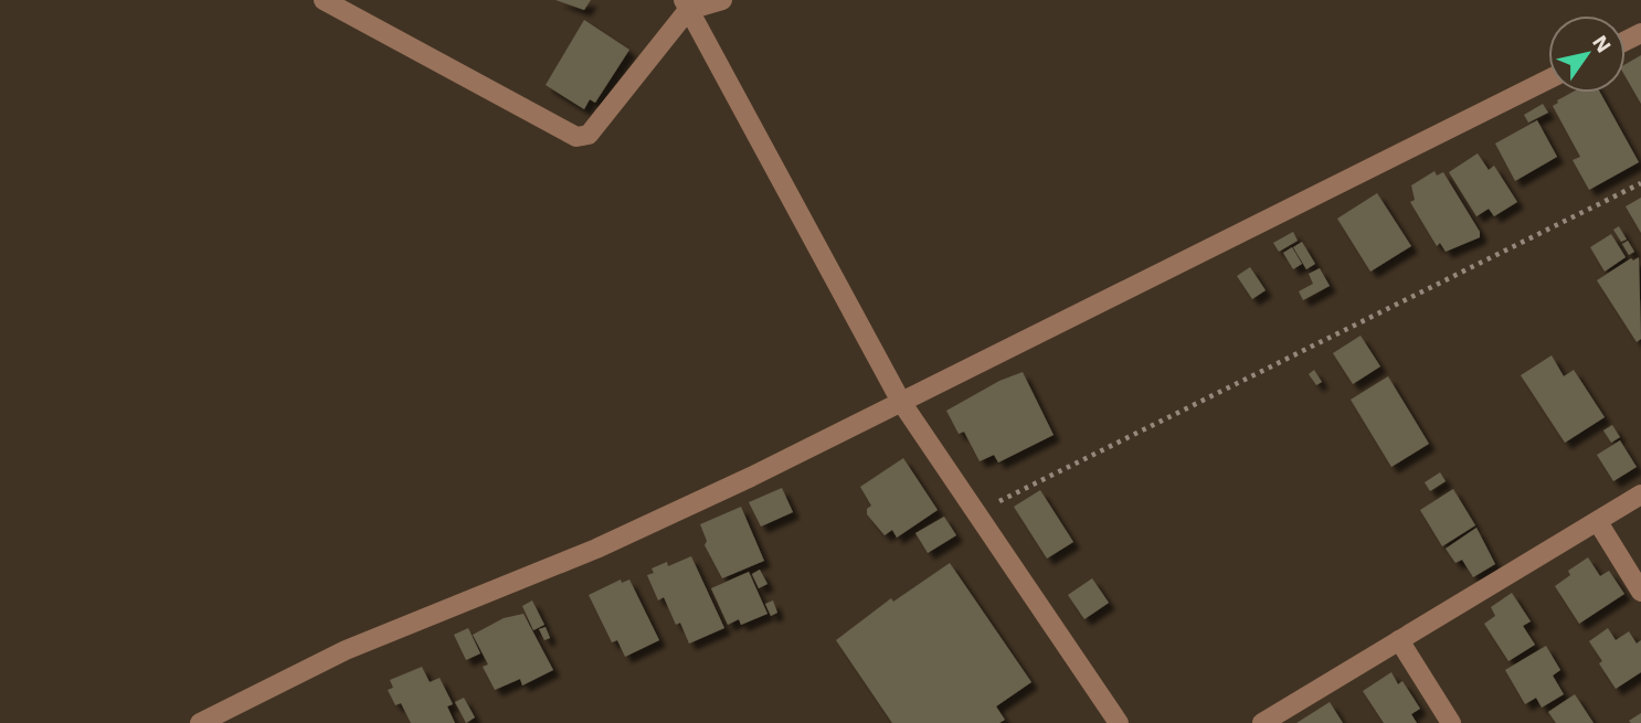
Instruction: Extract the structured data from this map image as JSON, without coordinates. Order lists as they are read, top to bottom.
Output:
{
  "north": "top right"
}
